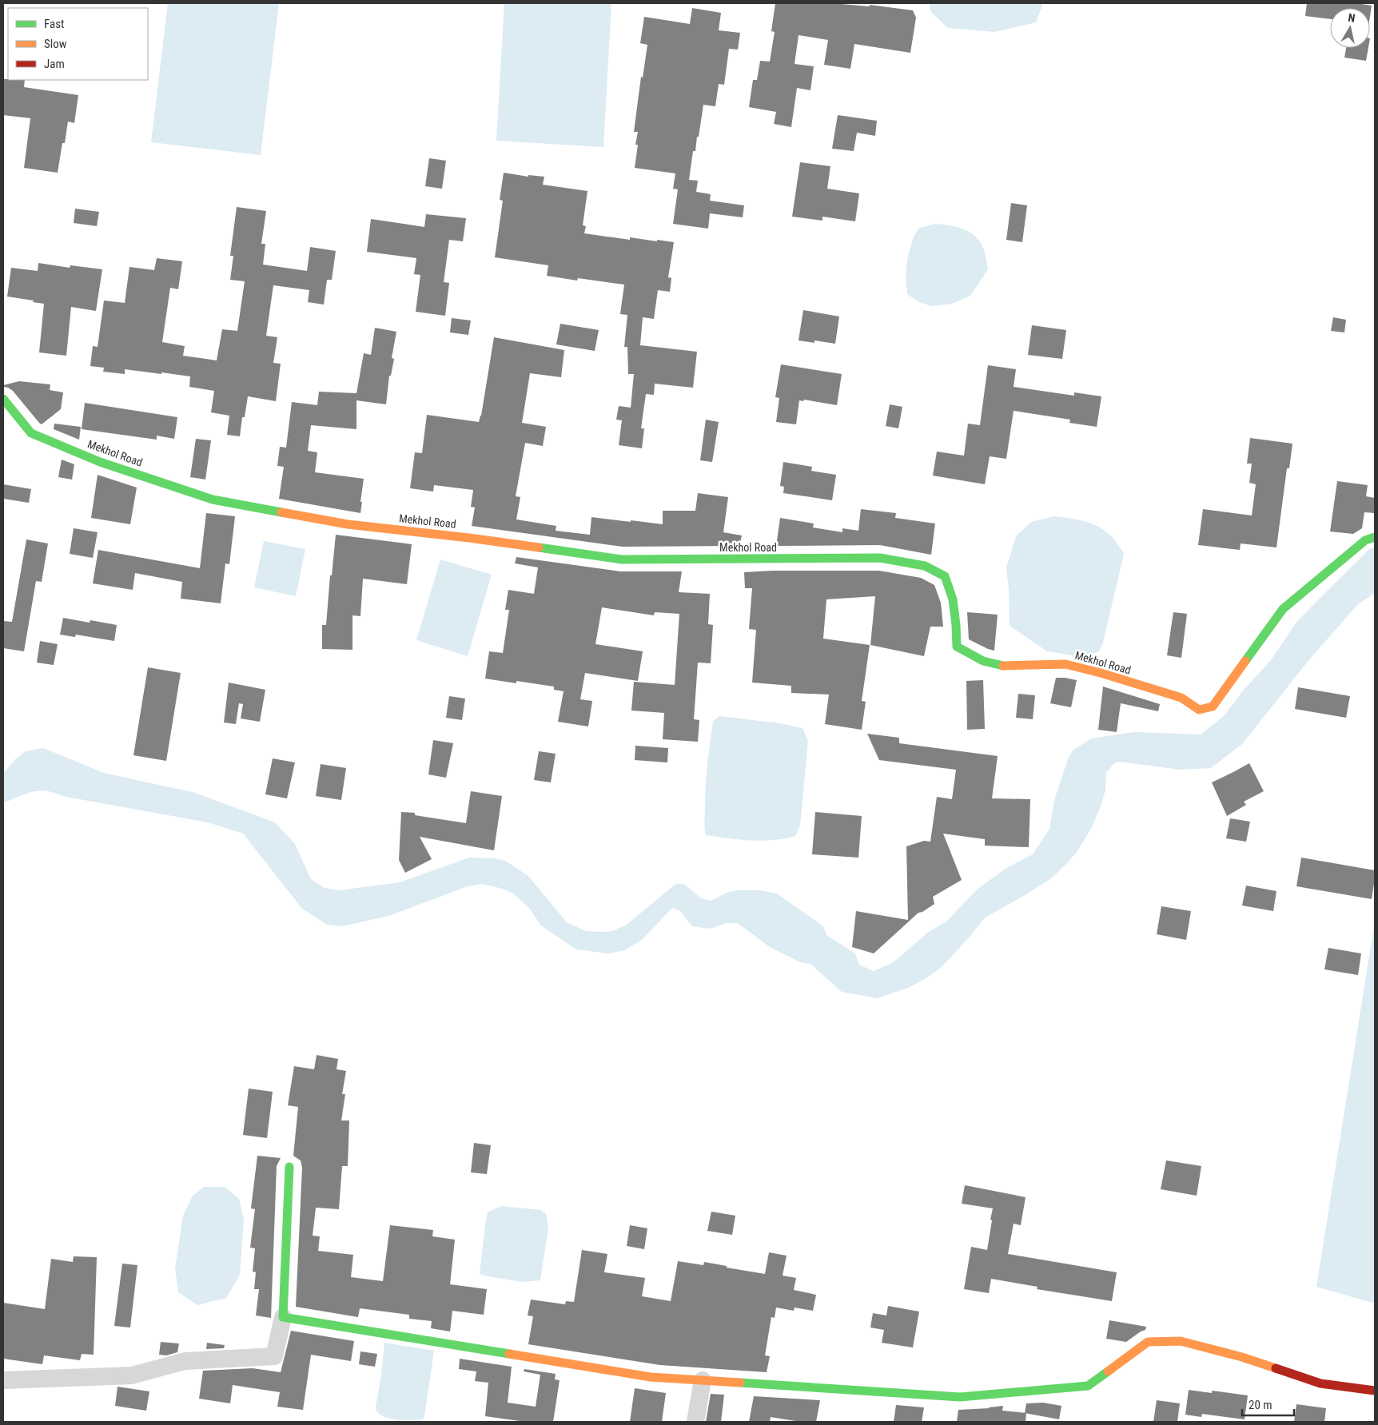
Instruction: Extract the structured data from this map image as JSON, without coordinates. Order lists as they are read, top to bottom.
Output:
{
  "streets": {
    "street": ["Mekhol Road"]
  },
  "legend": ["Fast", "Slow", "Jam"],
  "scale_bar": "20 m",
  "north": "top"
}
